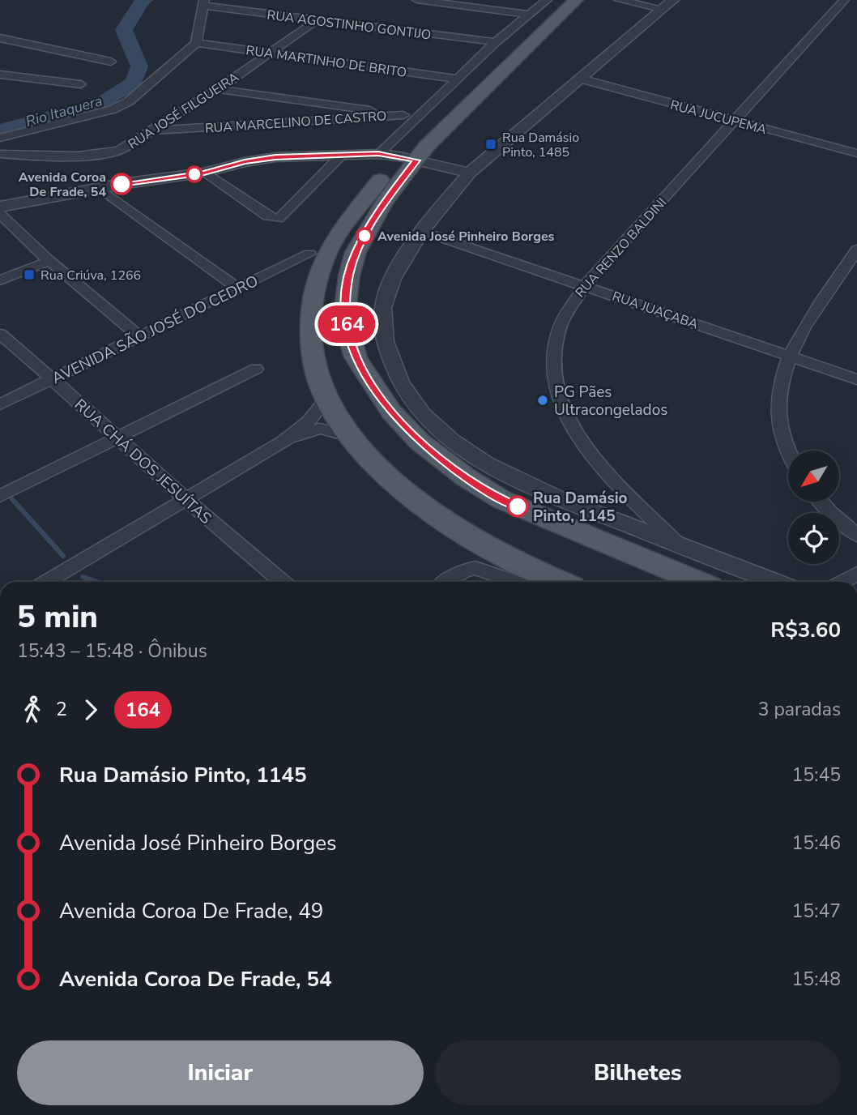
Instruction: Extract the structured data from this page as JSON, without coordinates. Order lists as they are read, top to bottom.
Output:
{
  "streets": {
    "street": [
      "RUA AGOSTINHO GONTIJO",
      "RUA MARTINHO DE BRITO",
      "RUA JOSÉ FILGUEIRA",
      "RUA JUCUPEMA",
      "RUA MARCELINO DE CASTRO",
      "RUA RENZO BALDINI",
      "RUA JUAÇABA",
      "AVENIDA SÃO JOSÉ DO CEDRO",
      "RUA CHÁ DOS JESUÍTAS"
    ]
  },
  "crossings": [
    ["RUA AGOSTINHO GONTIJO", "RUA JOSÉ FILGUEIRA"],
    ["RUA MARTINHO DE BRITO", "RUA JOSÉ FILGUEIRA"],
    ["RUA JOSÉ FILGUEIRA", "RUA MARCELINO DE CASTRO"],
    ["RUA JUCUPEMA", "RUA RENZO BALDINI"],
    ["RUA RENZO BALDINI", "RUA JUAÇABA"],
    ["AVENIDA SÃO JOSÉ DO CEDRO", "RUA CHÁ DOS JESUÍTAS"]
  ],
  "water": ["Rio Itaquera"],
  "places": {
    "transit": ["Rua Damásio Pinto, 1485", "Rua Criúva, 1266"],
    "other": [
      "Avenida Coroa De Frade, 54",
      "Avenida José Pinheiro Borges",
      "PG Pães Ultracongelados",
      "Rua Damásio Pinto, 1145"
    ]
  },
  "lines": ["bus line 164"],
  "north": "bottom left",
  "page": {
    "on_map": "164",
    "heading": ["5 min", "15:43 – 15:48 · Ônibus", "R$3.60"],
    "legs": ["2", "164", "3 paradas"],
    "list": [
      {
        "name": "Rua Damásio Pinto, 1145",
        "value": "15:45"
      },
      {
        "name": "Avenida José Pinheiro Borges",
        "value": "15:46"
      },
      {
        "name": "Avenida Coroa De Frade, 49",
        "value": "15:47"
      },
      {
        "name": "Avenida Coroa De Frade, 54",
        "value": "15:48"
      }
    ],
    "buttons": ["Iniciar", "Bilhetes"]
  }
}
